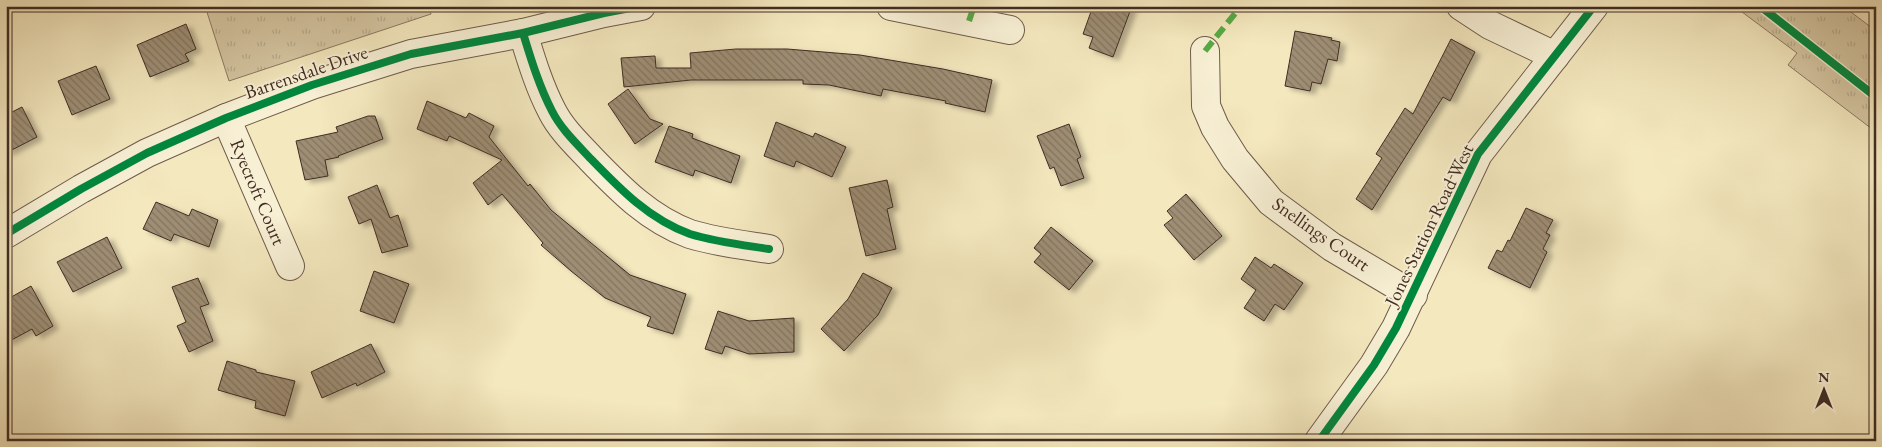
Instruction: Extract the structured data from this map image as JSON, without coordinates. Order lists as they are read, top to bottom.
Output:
{
  "streets": {
    "street": [
      "Barrensdale Drive",
      "Ryecroft Court",
      "Jones Station Road West",
      "Snellings Court"
    ]
  },
  "crossings": [
    ["Barrensdale Drive", "Ryecroft Court"],
    ["Jones Station Road West", "Snellings Court"]
  ],
  "north": "top"
}
